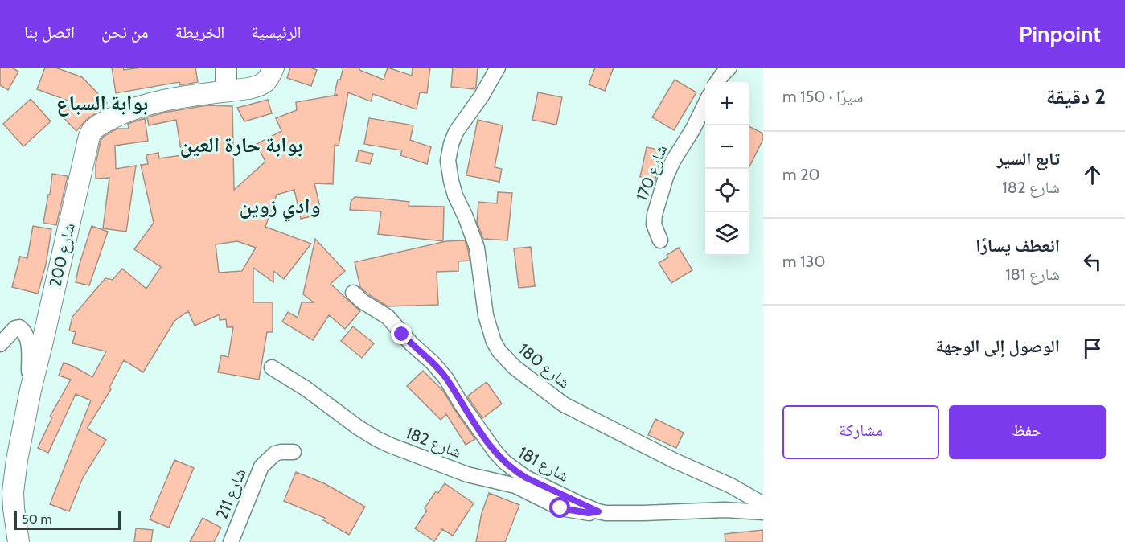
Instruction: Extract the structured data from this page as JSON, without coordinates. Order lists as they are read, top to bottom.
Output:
{
  "streets": {
    "main road": ["شارع 200"],
    "street": [
      "شارع 170",
      "شارع 180",
      "شارع 182",
      "شارع 181",
      "شارع 211"
    ]
  },
  "crossings": [
    ["شارع 182", "شارع 181"]
  ],
  "districts": ["بوابة السباع", "بوابة حارة العين", "وادي زوين"],
  "scale_bar": "50 m",
  "page": {
    "header": "Pinpoint",
    "nav": [
      "الرئيسية",
      "الخريطة",
      "من نحن",
      "اتصل بنا"
    ],
    "heading": ["2 دقيقة", "سيرًا · 150 m"],
    "map_buttons": ["+", "−"],
    "list": [
      ["تابع السير", "شارع 182", "20 m"],
      ["انعطف يسارًا", "شارع 181", "130 m"],
      "الوصول إلى الوجهة"
    ],
    "buttons": ["حفظ", "مشاركة"],
    "scale": "50 m"
  }
}
